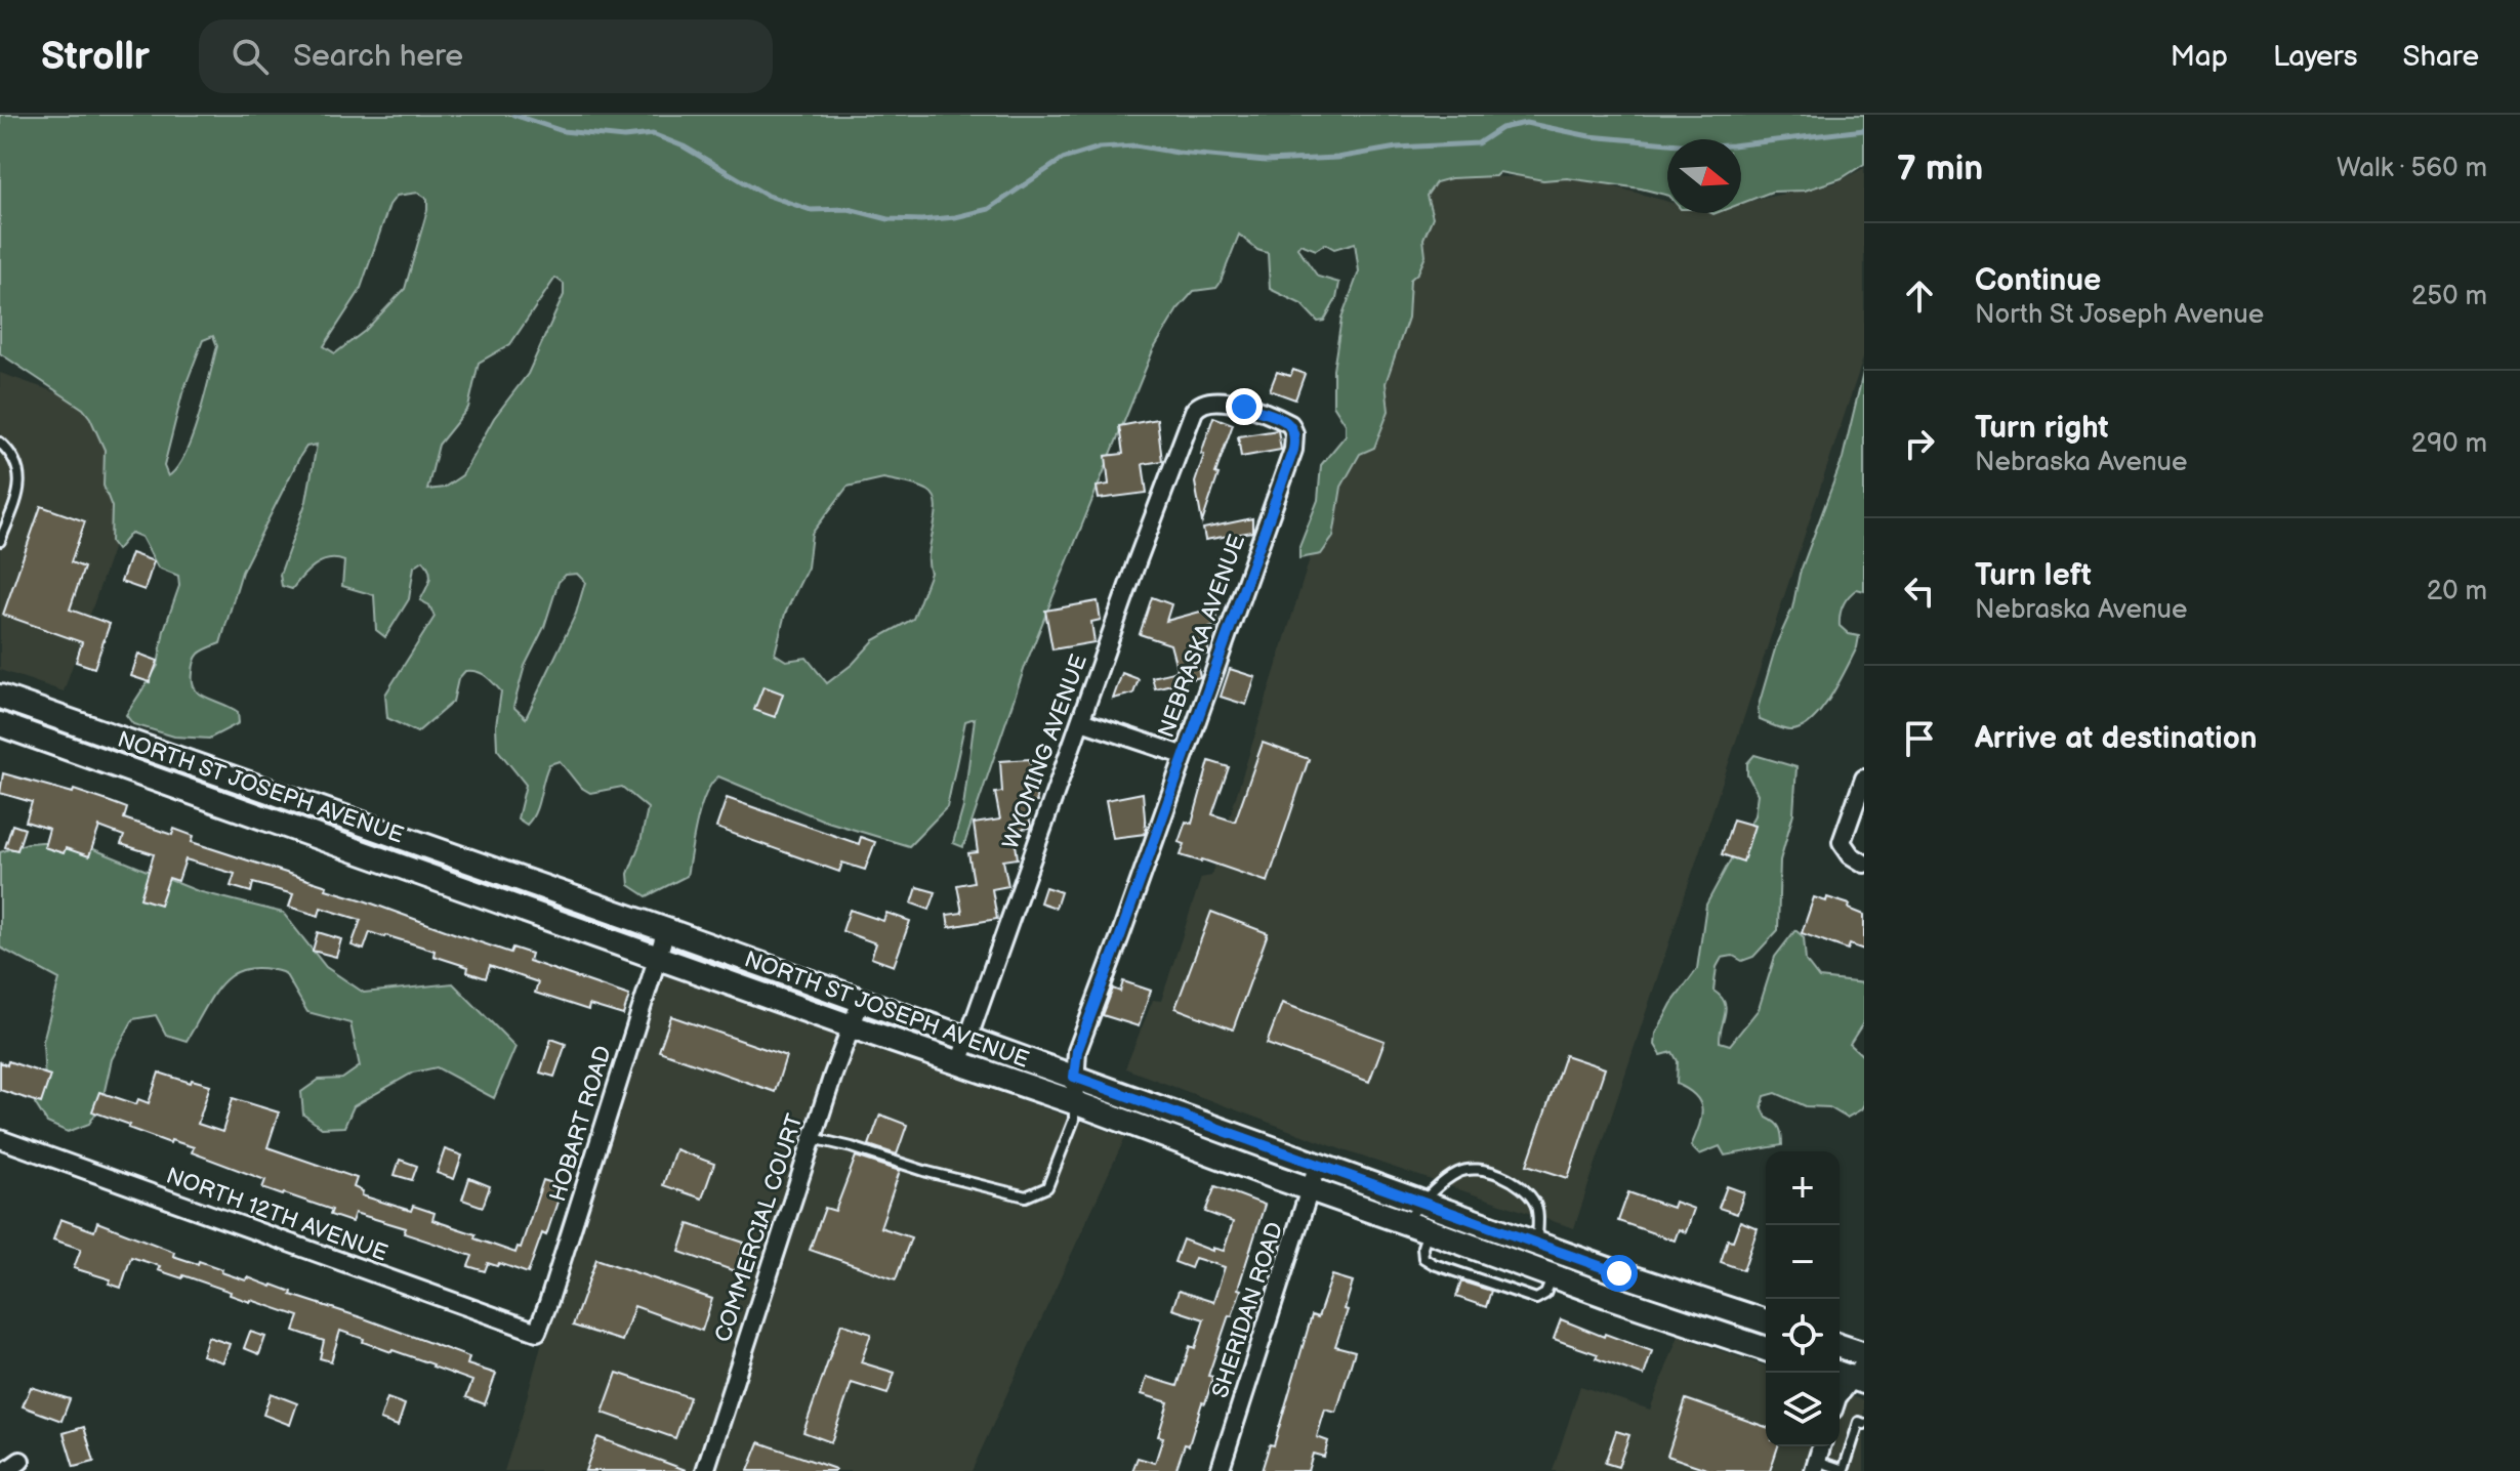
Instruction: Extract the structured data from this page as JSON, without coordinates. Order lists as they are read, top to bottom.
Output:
{
  "streets": {
    "main road": ["NORTH ST JOSEPH AVENUE"],
    "street": [
      "NEBRASKA AVENUE",
      "WYOMING AVENUE",
      "HOBART ROAD",
      "NORTH 12TH AVENUE",
      "COMMERCIAL COURT",
      "SHERIDAN ROAD"
    ]
  },
  "crossings": [
    ["NEBRASKA AVENUE", "WYOMING AVENUE"],
    ["NEBRASKA AVENUE", "NORTH ST JOSEPH AVENUE"],
    ["WYOMING AVENUE", "NORTH ST JOSEPH AVENUE"],
    ["NORTH ST JOSEPH AVENUE", "HOBART ROAD"],
    ["NORTH ST JOSEPH AVENUE", "COMMERCIAL COURT"],
    ["NORTH ST JOSEPH AVENUE", "SHERIDAN ROAD"],
    ["HOBART ROAD", "NORTH 12TH AVENUE"]
  ],
  "north": "right",
  "page": {
    "header": "Strollr",
    "search": "Search here",
    "nav": ["Map", "Layers", "Share"],
    "heading": ["7 min", "Walk · 560 m"],
    "list": [
      ["Continue", "North St Joseph Avenue", "250 m"],
      ["Turn right", "Nebraska Avenue", "290 m"],
      ["Turn left", "Nebraska Avenue", "20 m"],
      "Arrive at destination"
    ],
    "map_buttons": ["+", "−"]
  }
}
